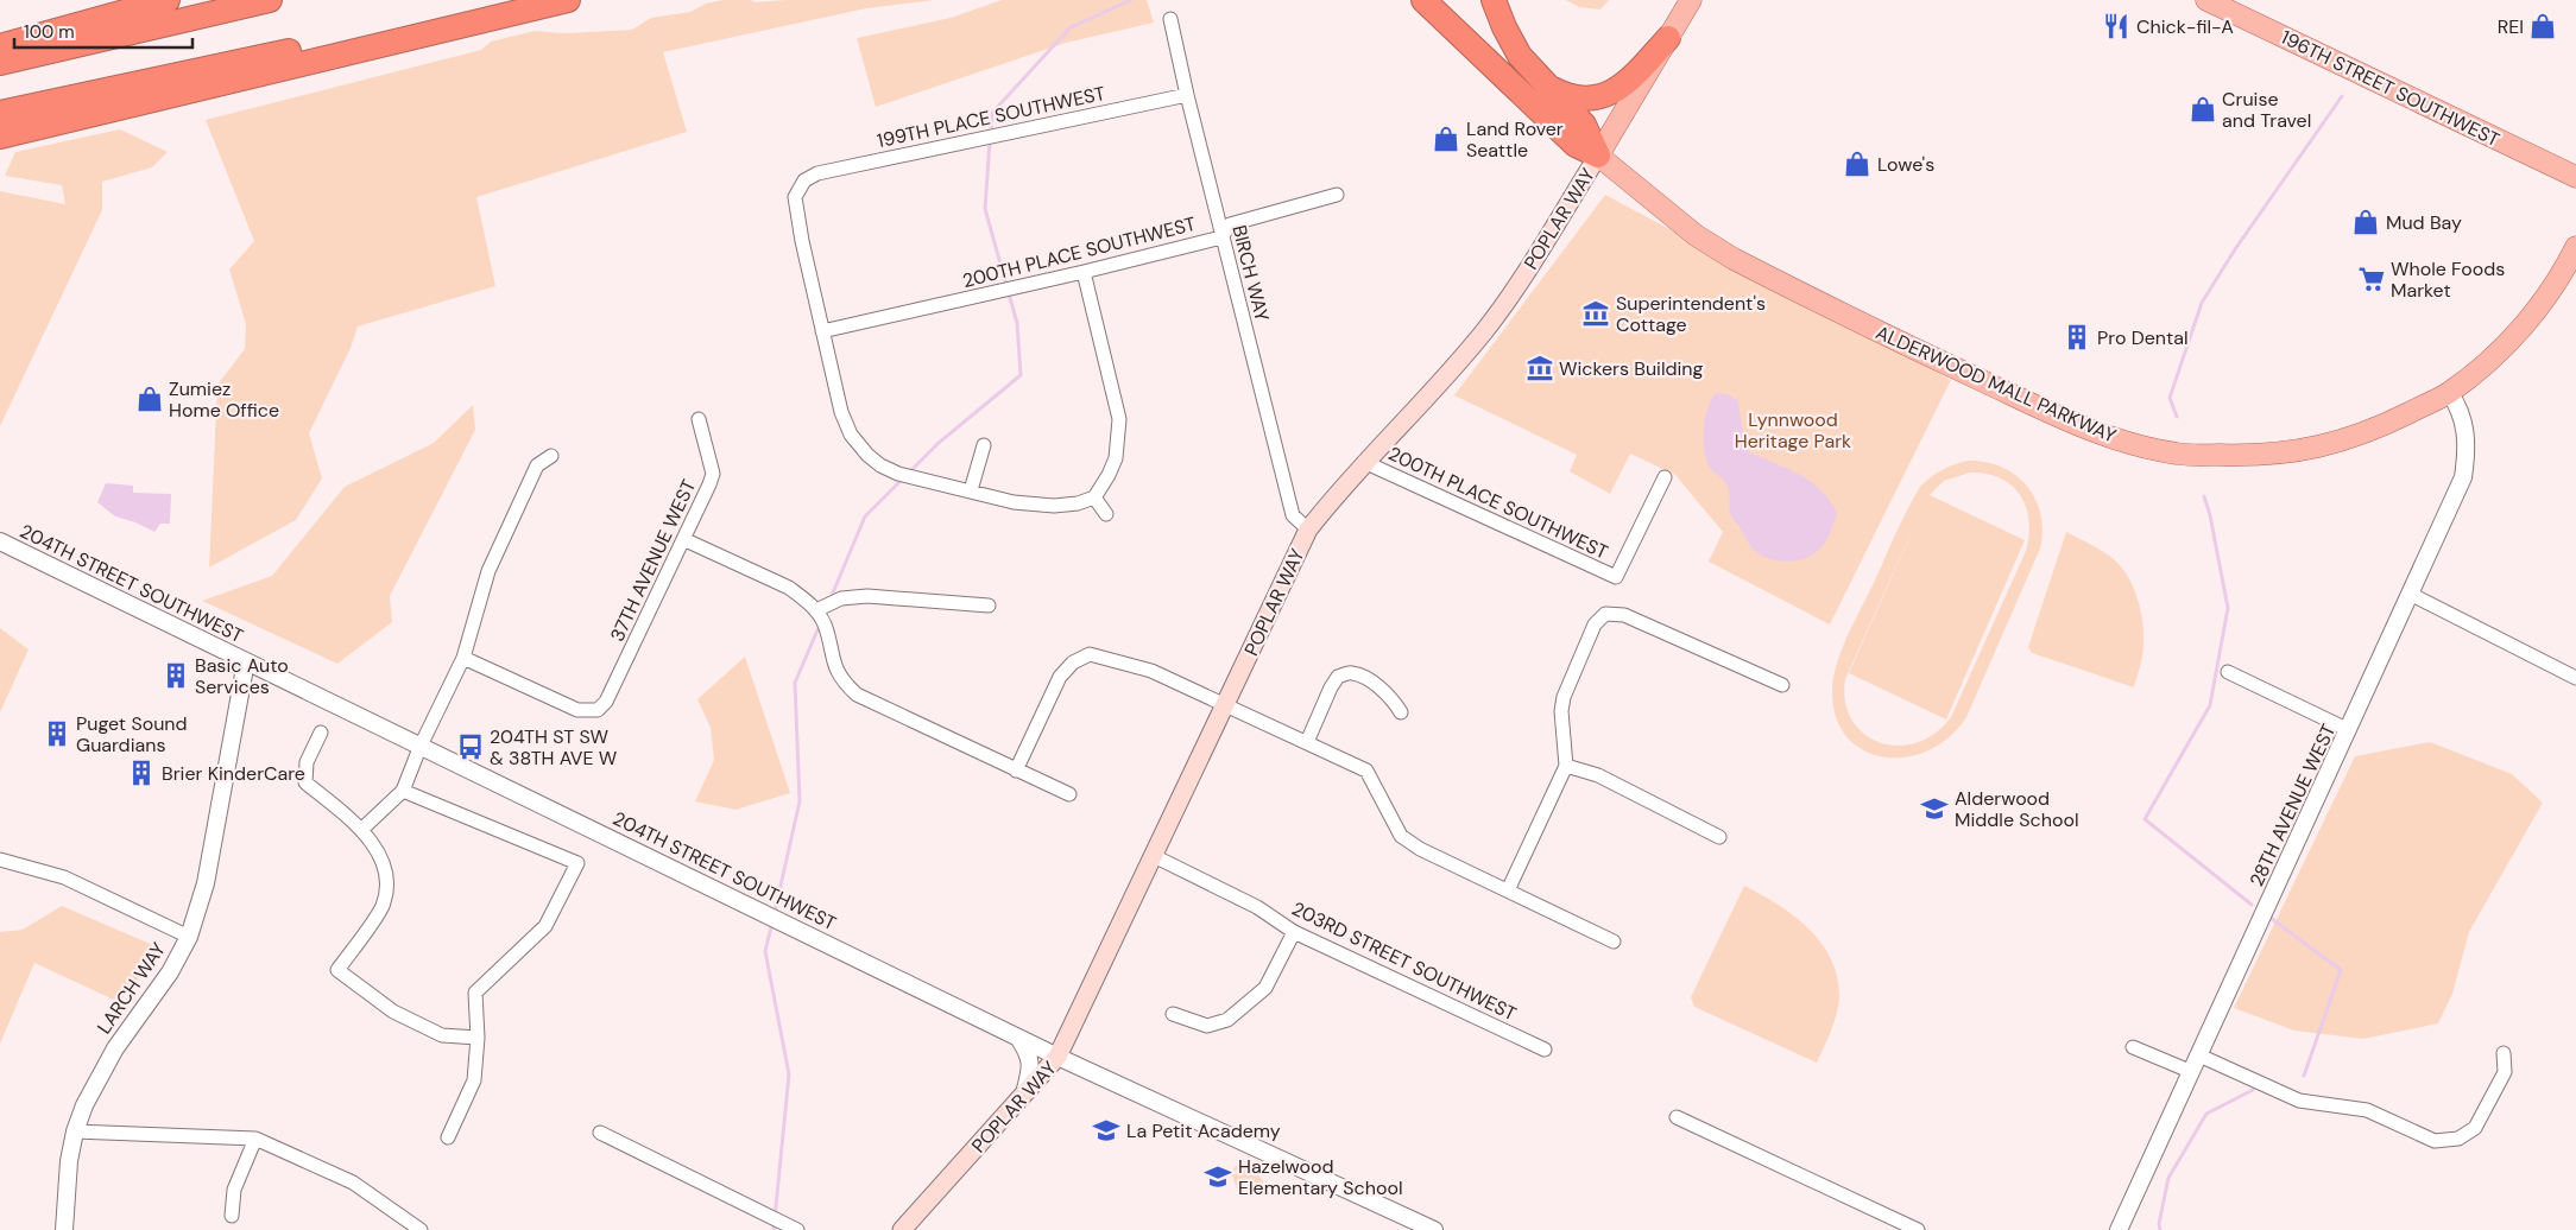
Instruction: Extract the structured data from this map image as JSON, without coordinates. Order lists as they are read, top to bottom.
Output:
{
  "streets": {
    "main road": ["196TH STREET SOUTHWEST", "POPLAR WAY", "ALDERWOOD MALL PARKWAY"],
    "street": [
      "199TH PLACE SOUTHWEST",
      "200TH PLACE SOUTHWEST",
      "BIRCH WAY",
      "37TH AVENUE WEST",
      "204TH STREET SOUTHWEST",
      "28TH AVENUE WEST",
      "203RD STREET SOUTHWEST",
      "LARCH WAY"
    ]
  },
  "crossings": [
    ["199TH PLACE SOUTHWEST", "200TH PLACE SOUTHWEST"],
    ["199TH PLACE SOUTHWEST", "BIRCH WAY"],
    ["POPLAR WAY", "200TH PLACE SOUTHWEST"],
    ["POPLAR WAY", "BIRCH WAY"],
    ["POPLAR WAY", "ALDERWOOD MALL PARKWAY"],
    ["POPLAR WAY", "204TH STREET SOUTHWEST"],
    ["POPLAR WAY", "203RD STREET SOUTHWEST"],
    ["200TH PLACE SOUTHWEST", "BIRCH WAY"],
    ["ALDERWOOD MALL PARKWAY", "28TH AVENUE WEST"],
    ["204TH STREET SOUTHWEST", "LARCH WAY"]
  ],
  "parks": ["Lynnwood Heritage Park"],
  "places": {
    "restaurant": ["Chick-fil-A"],
    "shop": [
      "REI",
      "Cruise and Travel",
      "Land Rover Seattle",
      "Lowe's",
      "Mud Bay",
      "Zumiez Home Office"
    ],
    "supermarket": ["Whole Foods Market"],
    "museum": ["Superintendent's Cottage", "Wickers Building"],
    "building": [
      "Pro Dental",
      "Basic Auto Services",
      "Puget Sound Guardians",
      "Brier KinderCare"
    ],
    "bus stop": ["204TH ST SW & 38TH AVE W"],
    "school or university": ["Alderwood Middle School", "La Petit Academy", "Hazelwood Elementary School"]
  },
  "scale_bar": "100 m"
}
